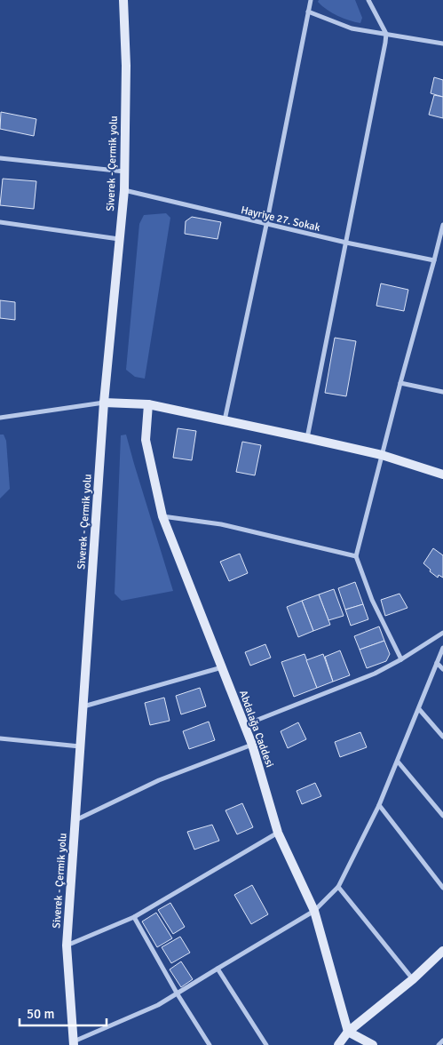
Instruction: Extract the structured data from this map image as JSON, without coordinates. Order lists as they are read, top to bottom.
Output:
{
  "streets": {
    "street": ["Siverek - Çermik yolu", "Hayriye 27. Sokak", "Abdalağa Caddesi"]
  },
  "crossings": [
    ["Siverek - Çermik yolu", "Hayriye 27. Sokak"]
  ],
  "scale_bar": "50 m"
}
